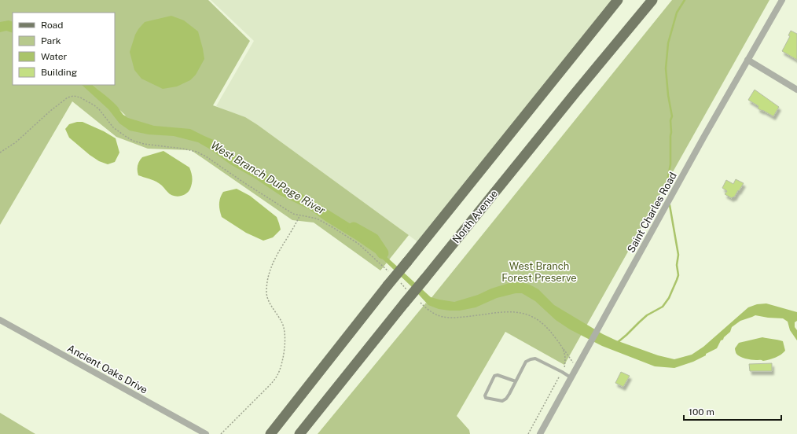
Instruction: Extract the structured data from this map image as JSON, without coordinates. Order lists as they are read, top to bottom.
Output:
{
  "streets": {
    "main road": ["North Avenue"],
    "street": ["Saint Charles Road", "Ancient Oaks Drive"]
  },
  "water": ["West Branch DuPage River"],
  "parks": ["West Branch Forest Preserve"],
  "legend": [
    "Road",
    "Park",
    "Water",
    "Building"
  ],
  "scale_bar": "100 m"
}
